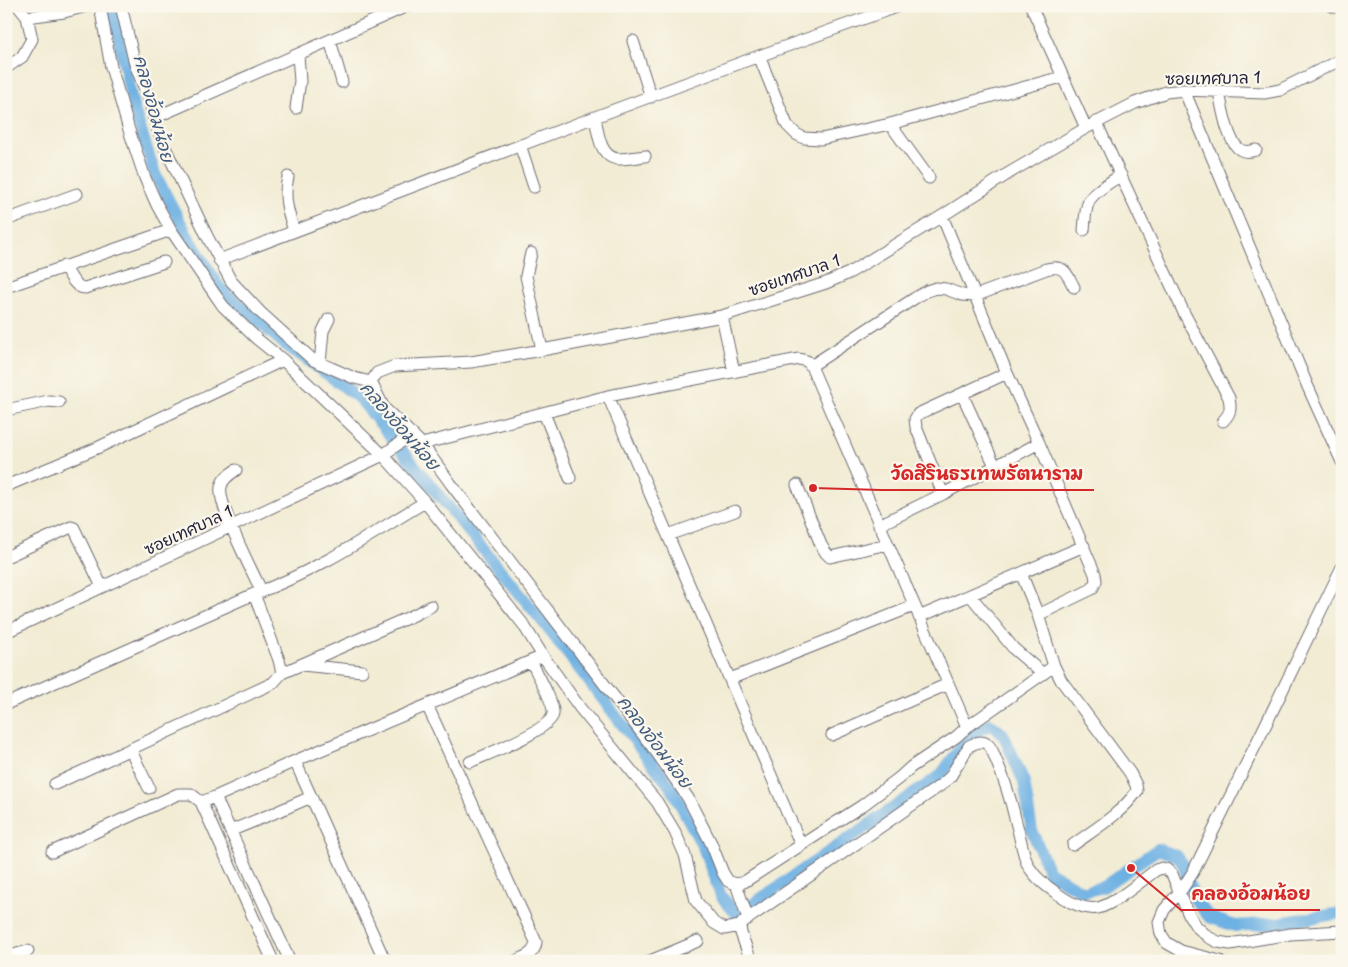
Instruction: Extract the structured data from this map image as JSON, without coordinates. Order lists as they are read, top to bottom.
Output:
{
  "streets": {
    "street": ["ซอยเทศบาล 1"]
  },
  "water": ["คลองอ้อมน้อย"],
  "places": ["วัดสิรินธรเทพรัตนาราม", "คลองอ้อมน้อย"]
}
